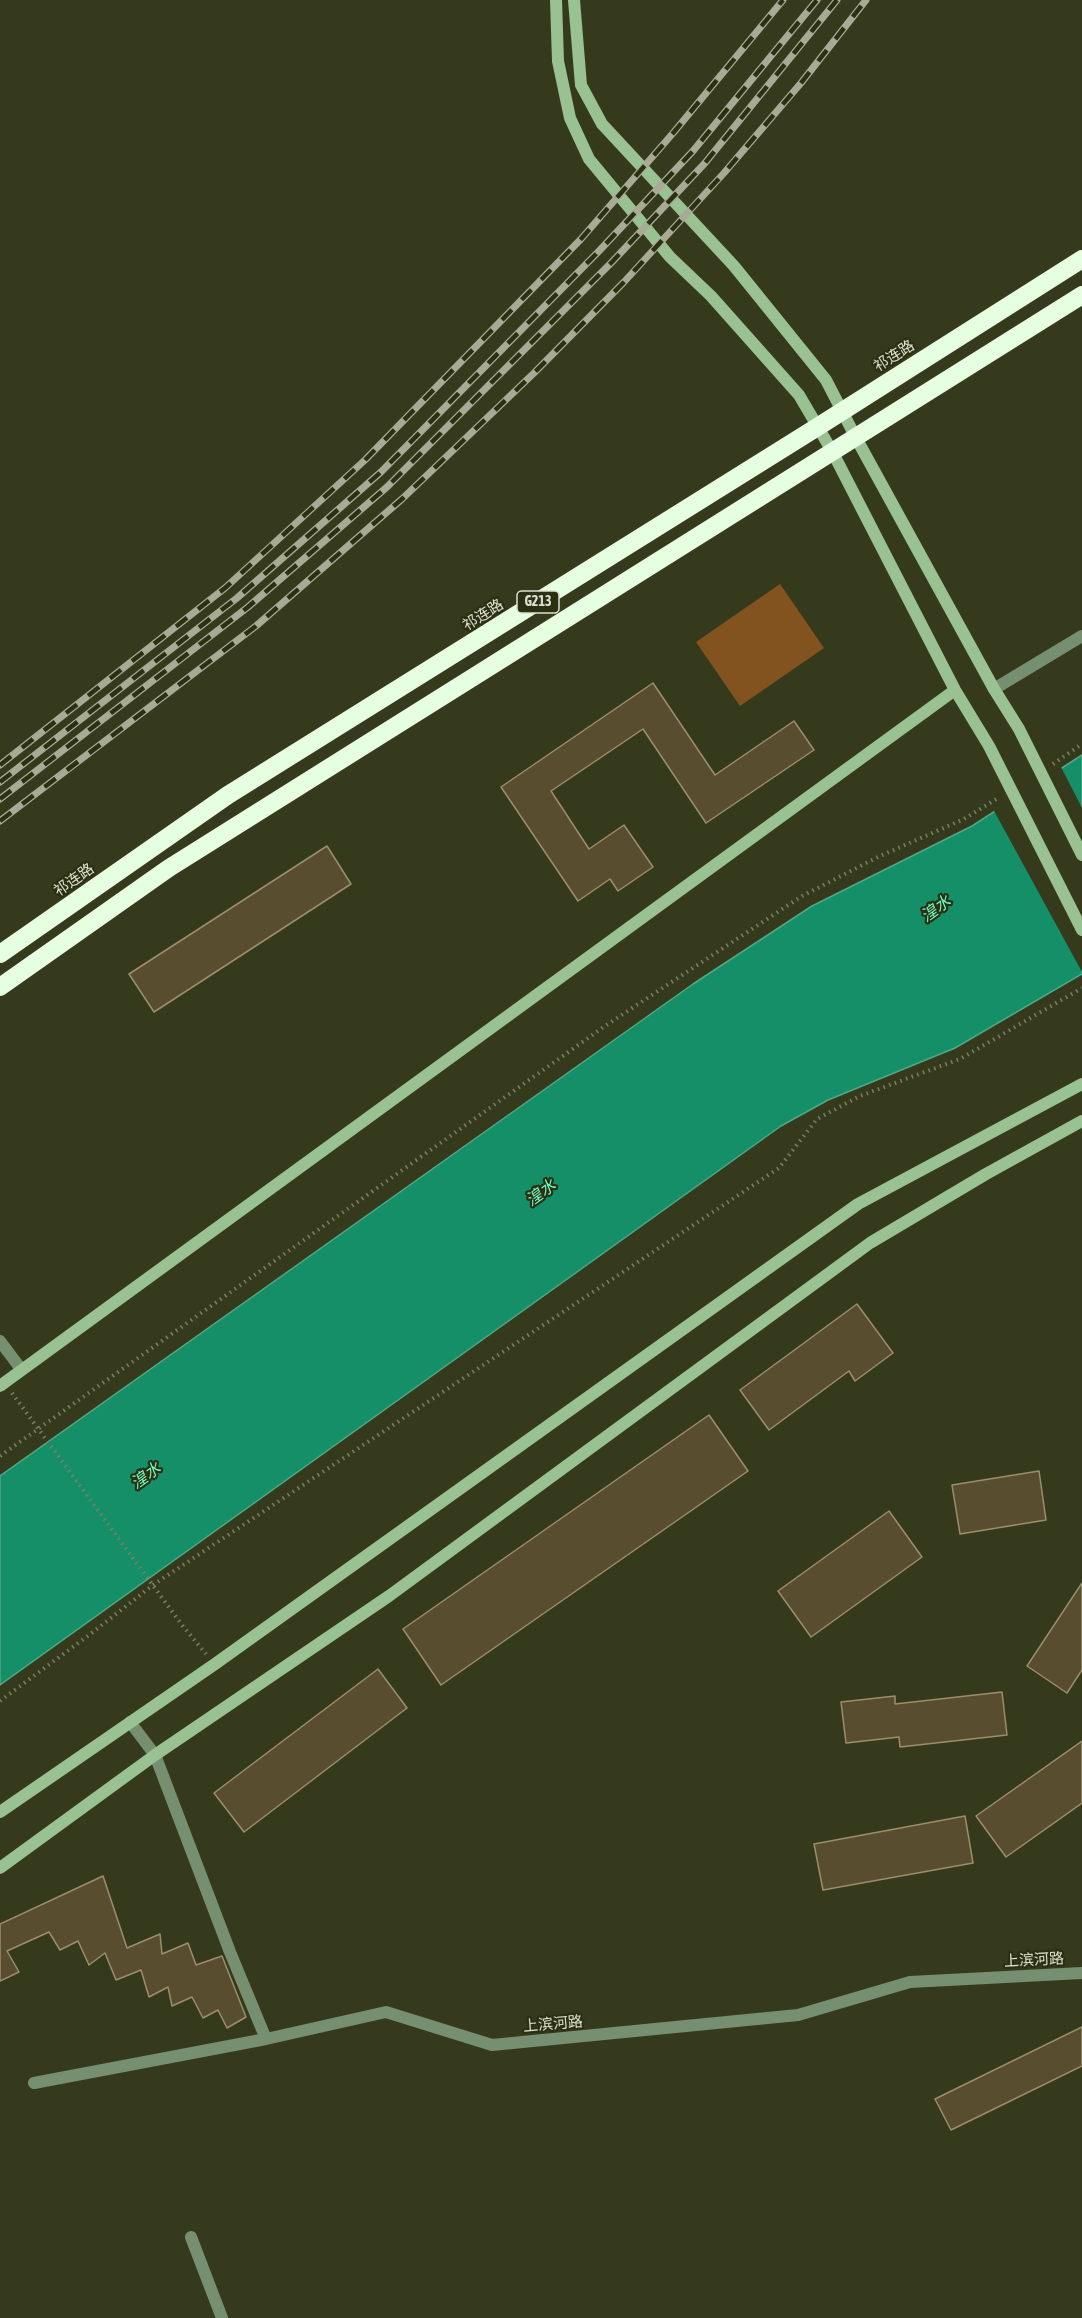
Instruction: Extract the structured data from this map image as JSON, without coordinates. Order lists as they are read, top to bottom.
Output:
{
  "streets": {
    "highway": ["祁连路", "G213"],
    "street": ["上滨河路"]
  },
  "water": ["湟水"]
}
